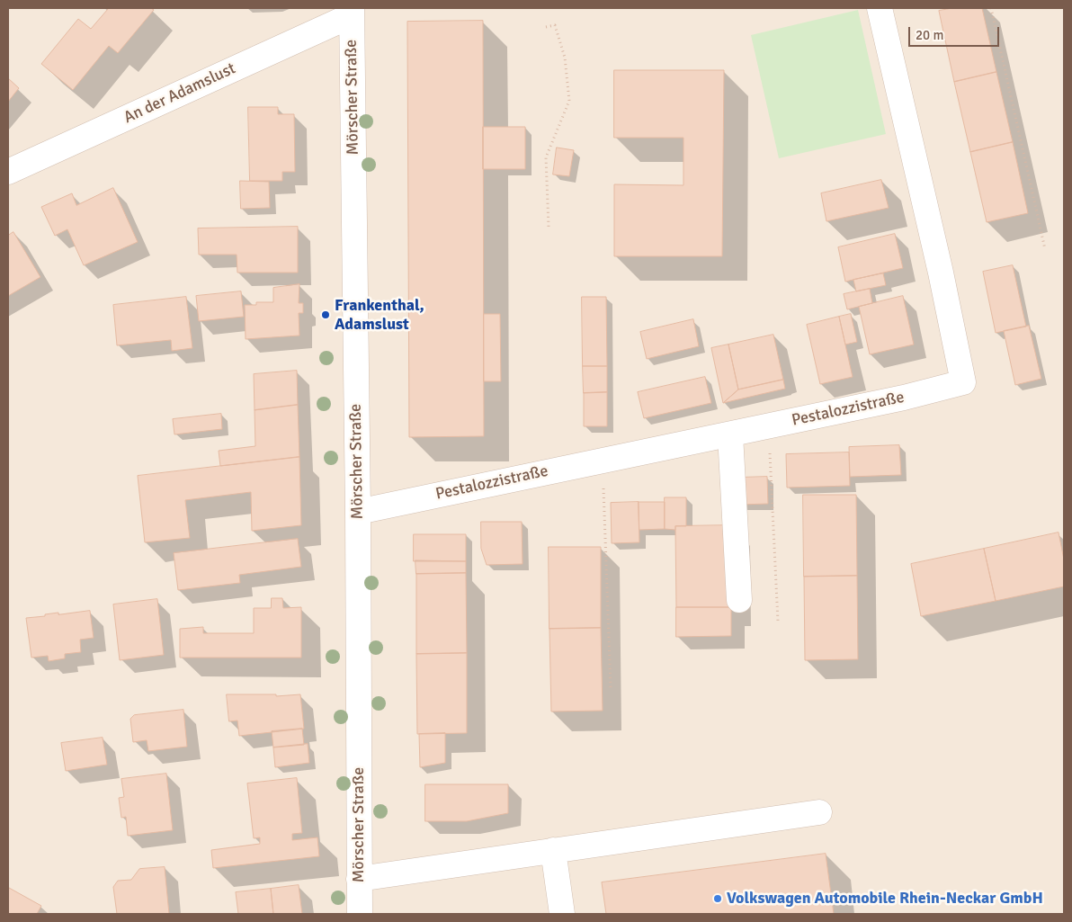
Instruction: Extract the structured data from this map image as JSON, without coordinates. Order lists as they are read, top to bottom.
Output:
{
  "streets": {
    "street": ["An der Adamslust", "Mörscher Straße", "Pestalozzistraße"]
  },
  "crossings": [
    ["An der Adamslust", "Mörscher Straße"],
    ["Mörscher Straße", "Pestalozzistraße"]
  ],
  "places": ["Frankenthal, Adamslust", "Volkswagen Automobile Rhein-Neckar GmbH"],
  "scale_bar": "20 m"
}
